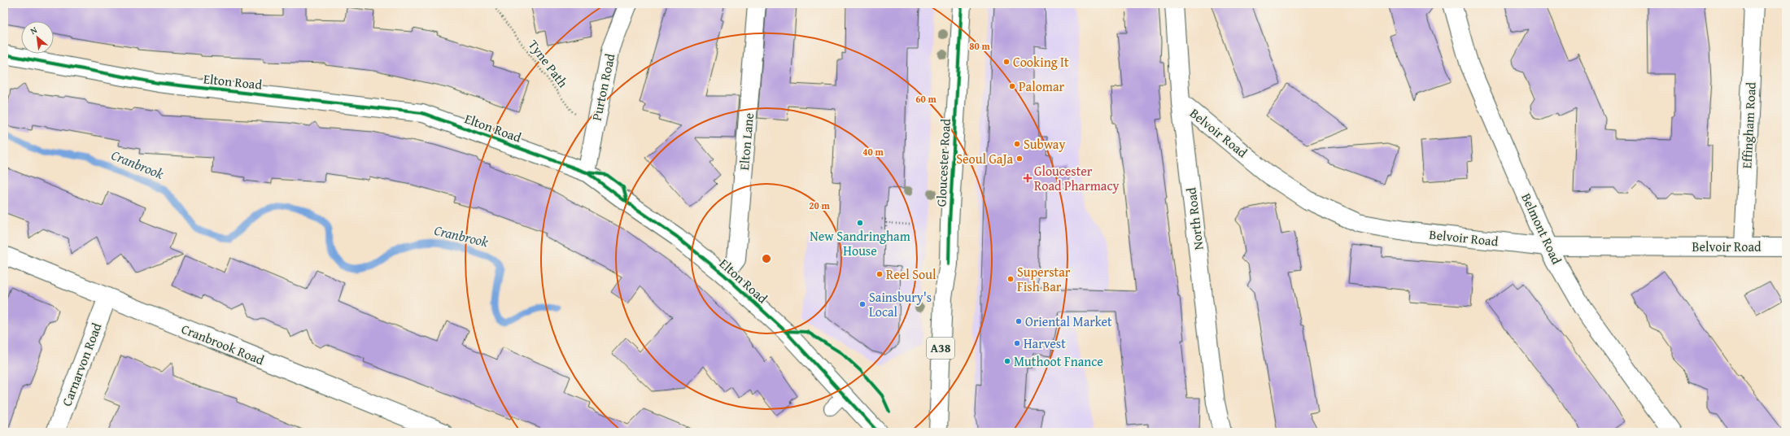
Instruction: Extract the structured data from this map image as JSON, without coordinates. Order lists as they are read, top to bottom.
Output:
{
  "streets": {
    "street": [
      "Elton Road",
      "Purton Road",
      "Effingham Road",
      "Belvoir Road",
      "Elton Lane",
      "Gloucester Road",
      "North Road",
      "Belmont Road",
      "Cranbrook Road",
      "A38",
      "Carnarvon Road"
    ],
    "path": ["Tyne Path"]
  },
  "crossings": [
    ["Tyne Path", "Purton Road"],
    ["Elton Road", "Purton Road"],
    ["Elton Road", "Elton Lane"],
    ["Effingham Road", "Belvoir Road"],
    ["Belvoir Road", "North Road"],
    ["Belvoir Road", "Belmont Road"],
    ["Cranbrook Road", "Carnarvon Road"]
  ],
  "water": ["Cranbrook"],
  "places": {
    "other": [
      "Cooking It",
      "Palomar",
      "Subway",
      "Seoul GaJa",
      "New Sandringham House",
      "Reel Soul",
      "Superstar Fish Bar",
      "Sainsbury's Local",
      "Oriental Market",
      "Harvest",
      "Muthoot Fnance"
    ],
    "health": ["Gloucester Road Pharmacy"]
  },
  "north": "top left",
  "rings": [
    "80 m",
    "60 m",
    "40 m",
    "20 m"
  ]
}
